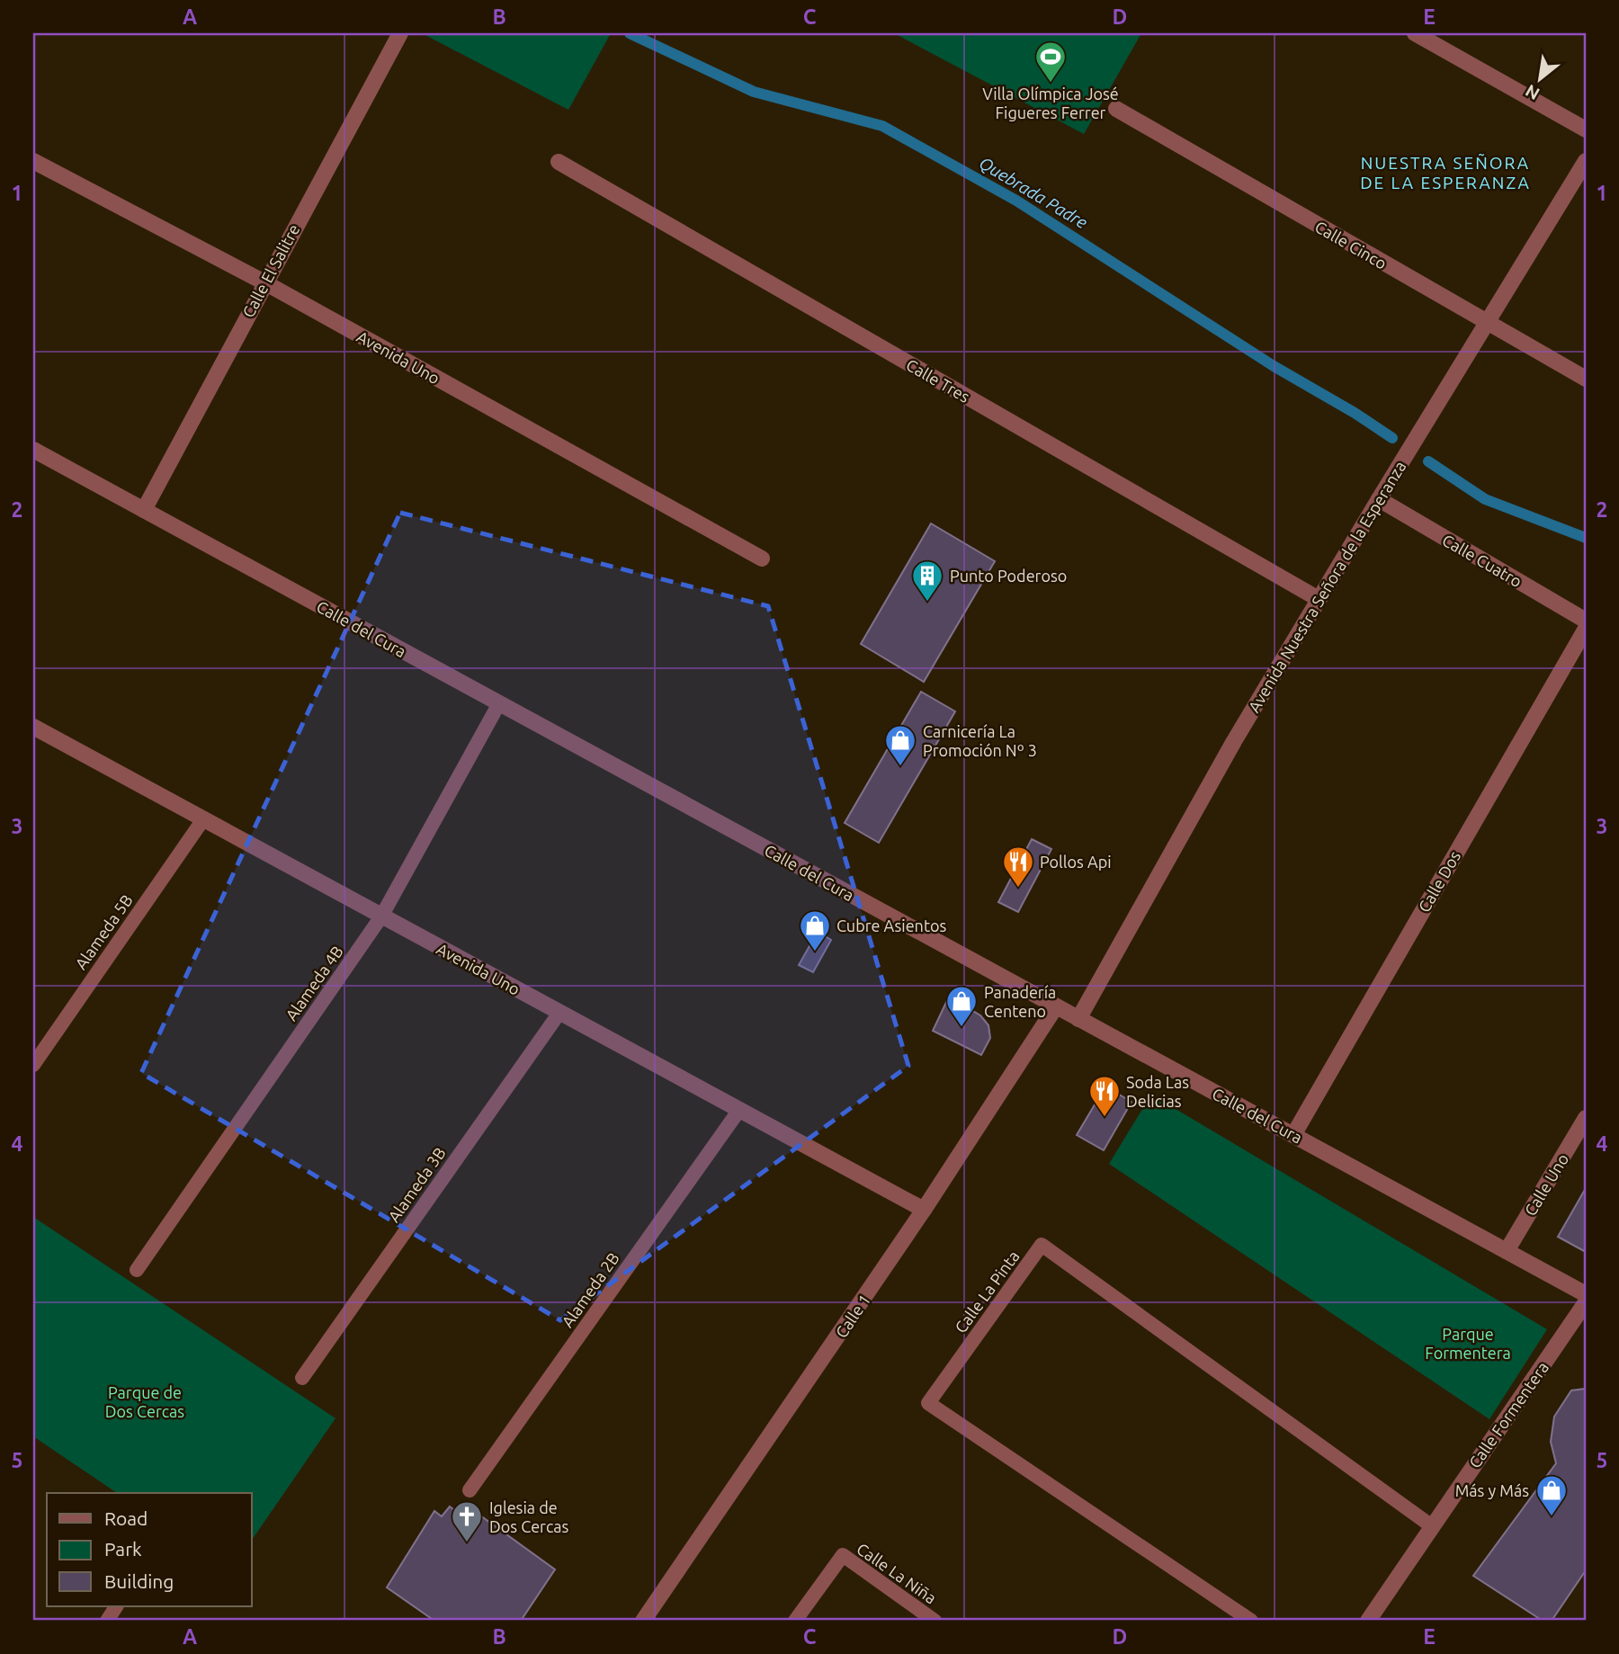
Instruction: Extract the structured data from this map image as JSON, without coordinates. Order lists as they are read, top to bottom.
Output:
{
  "streets": {
    "street": [
      "Calle Cinco",
      "Calle El Salitre",
      "Avenida Uno",
      "Calle Tres",
      "Calle Cuatro",
      "Avenida Nuestra Señora de la Esperanza",
      "Calle del Cura",
      "Calle Dos",
      "Calle Uno",
      "Calle 1",
      "Calle Formentera"
    ],
    "lane": [
      "Alameda 5B",
      "Alameda 4B",
      "Alameda 3B",
      "Alameda 2B",
      "Calle La Pinta",
      "Calle La Niña"
    ]
  },
  "crossings": [
    ["Calle Cinco", "Avenida Nuestra Señora de la Esperanza"],
    ["Calle El Salitre", "Avenida Uno"],
    ["Calle El Salitre", "Calle del Cura"],
    ["Avenida Uno", "Alameda 5B"],
    ["Avenida Uno", "Alameda 4B"],
    ["Avenida Uno", "Alameda 3B"],
    ["Avenida Uno", "Alameda 2B"],
    ["Avenida Uno", "Calle 1"],
    ["Calle Tres", "Avenida Nuestra Señora de la Esperanza"],
    ["Calle Cuatro", "Avenida Nuestra Señora de la Esperanza"],
    ["Avenida Nuestra Señora de la Esperanza", "Calle del Cura"],
    ["Calle del Cura", "Calle Dos"],
    ["Calle del Cura", "Alameda 4B"],
    ["Calle del Cura", "Calle Uno"],
    ["Calle del Cura", "Calle 1"],
    ["Calle La Pinta", "Calle Formentera"]
  ],
  "districts": ["NUESTRA SEÑORA DE LA ESPERANZA"],
  "water": ["Quebrada Padre"],
  "parks": ["Parque Formentera", "Parque de Dos Cercas"],
  "places": {
    "sports": ["Villa Olímpica José Figueres Ferrer"],
    "building": ["Punto Poderoso"],
    "shop": [
      "Carnicería La Promoción Nº 3",
      "Cubre Asientos",
      "Panadería Centeno",
      "Más y Más"
    ],
    "restaurant": ["Pollos Api", "Soda Las Delicias"],
    "church": ["Iglesia de Dos Cercas"]
  },
  "legend": ["Road", "Park", "Building"],
  "north": "bottom left",
  "grid": {
    "columns": [
      "A",
      "B",
      "C",
      "D",
      "E"
    ],
    "rows": [
      "1",
      "2",
      "3",
      "4",
      "5"
    ]
  }
}
